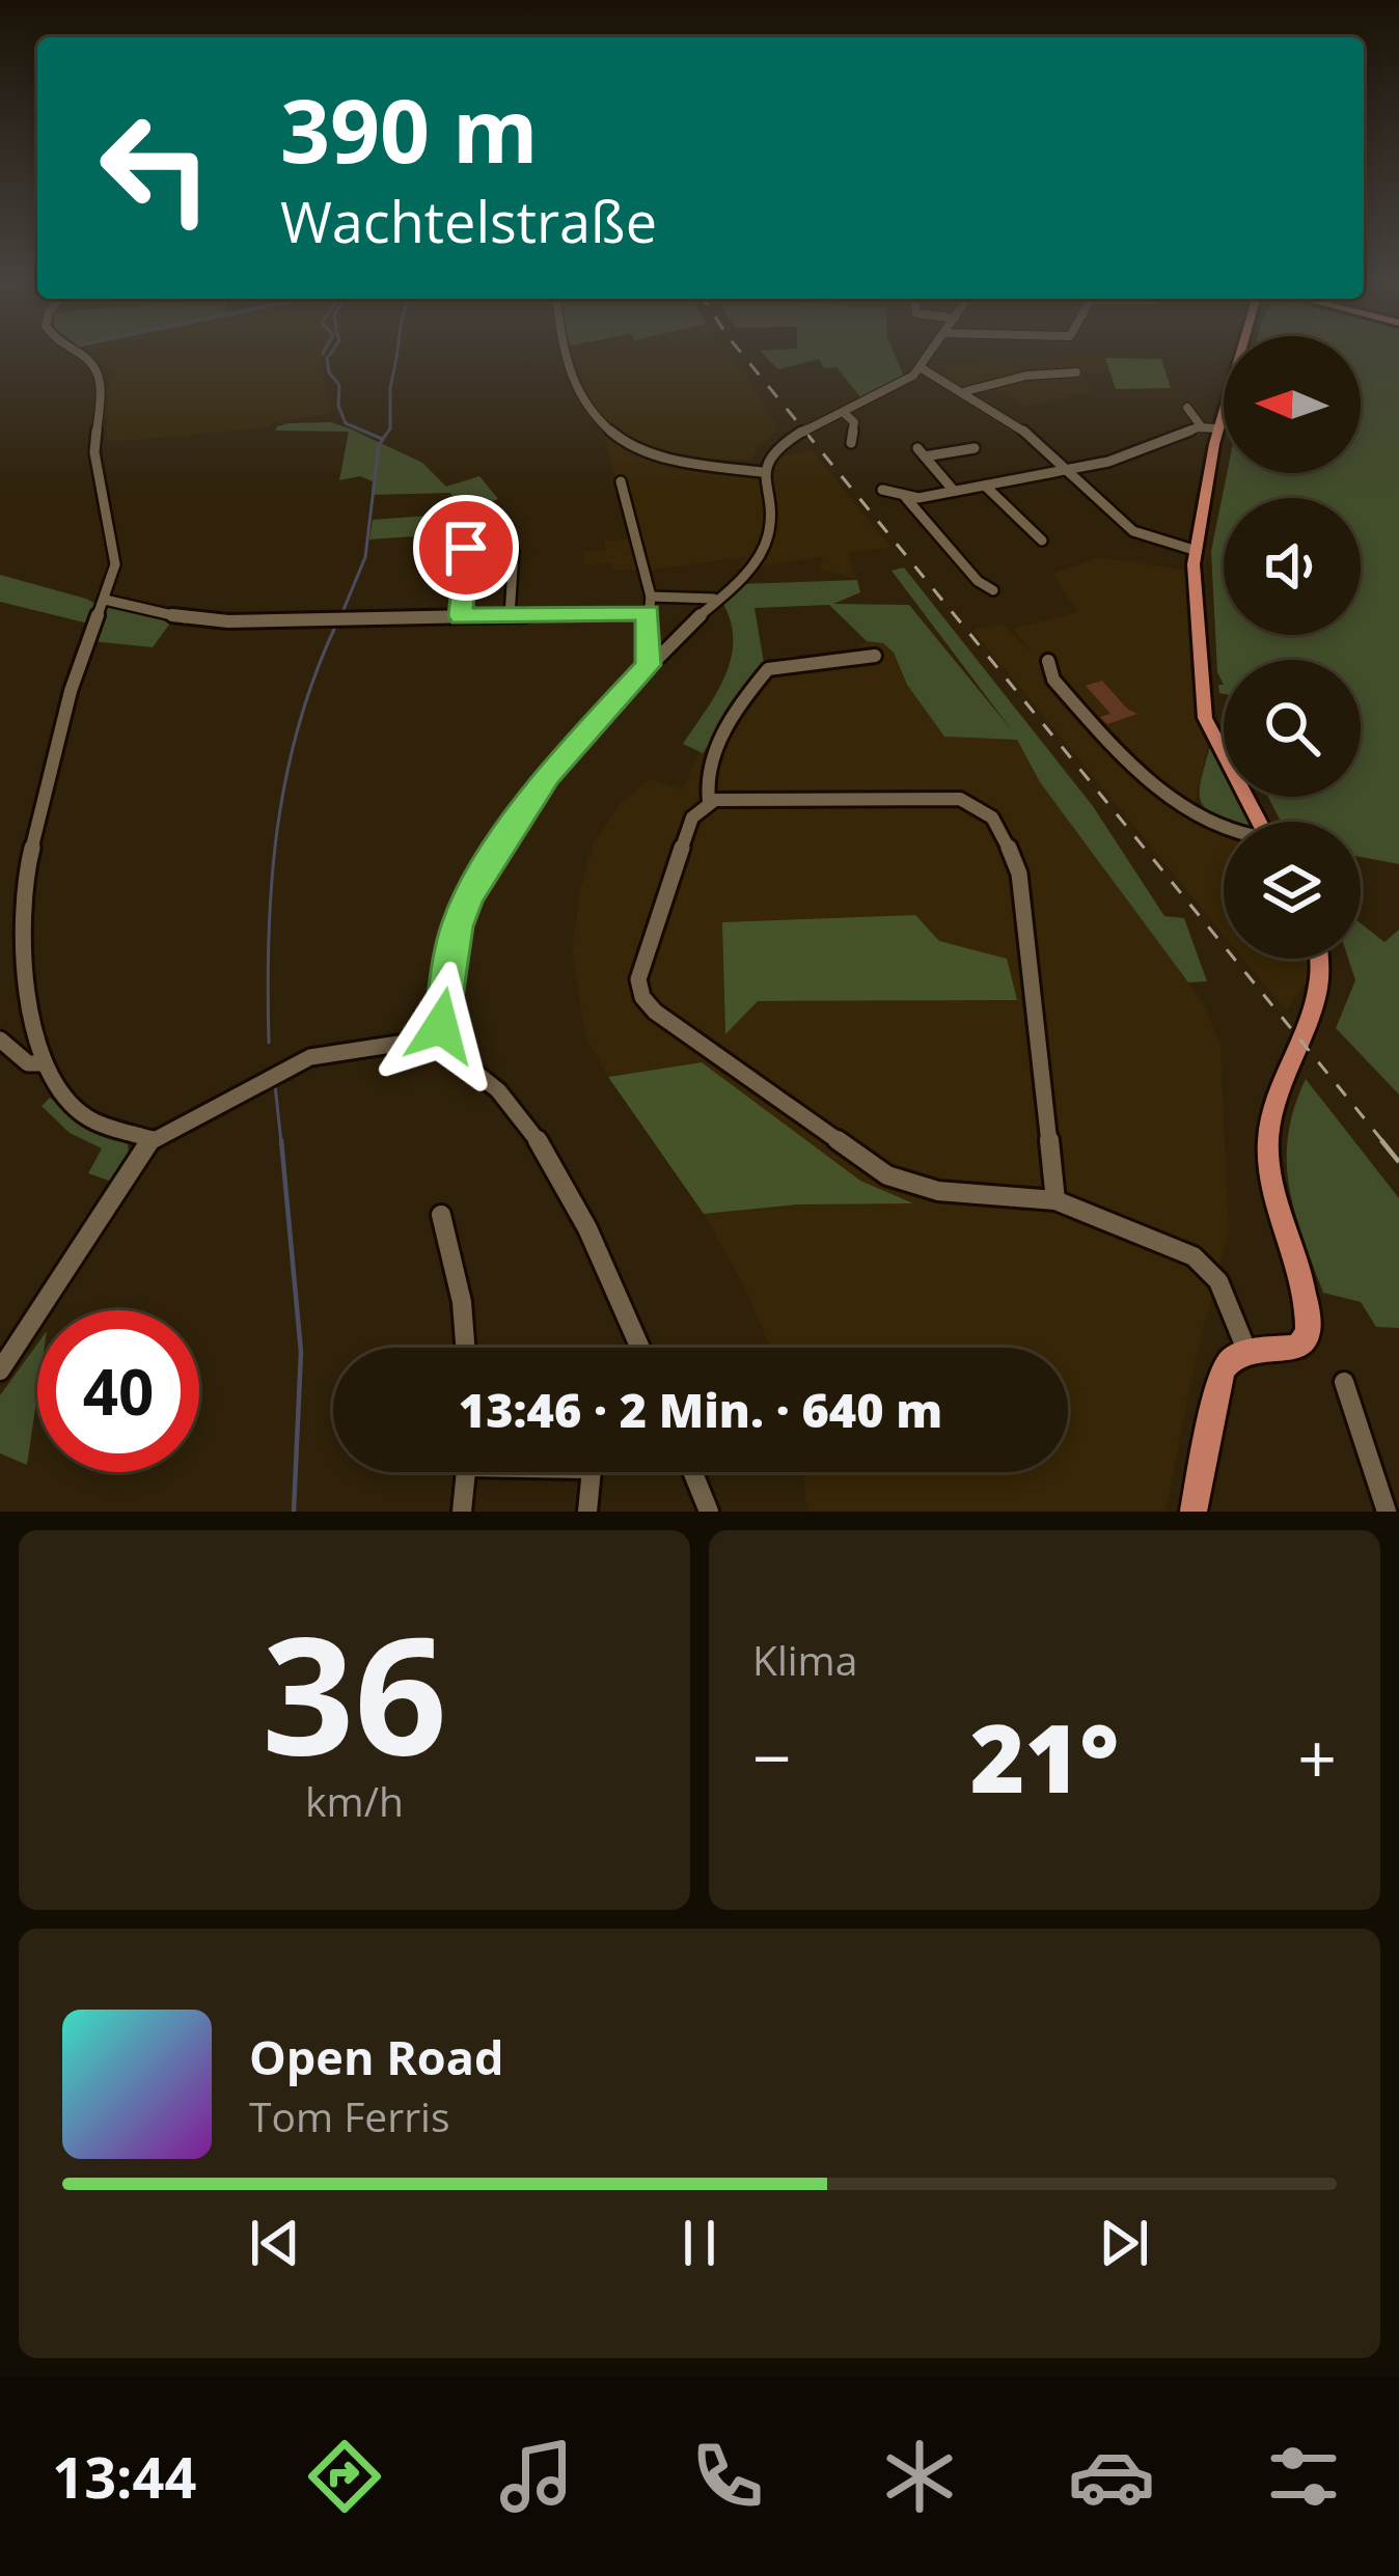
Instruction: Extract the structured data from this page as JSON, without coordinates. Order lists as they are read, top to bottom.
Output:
{
  "north": "left",
  "page": {
    "turn": ["390 m", "Wachtelstraße"],
    "limit": "40",
    "trip": "13:46 · 2 Min. · 640 m",
    "tile": [
      ["36", "km/h"],
      "Klima"
    ],
    "heat": ["−", "21°", "+"],
    "song": ["Open Road", "Tom Ferris"],
    "tabs": "13:44"
  }
}
